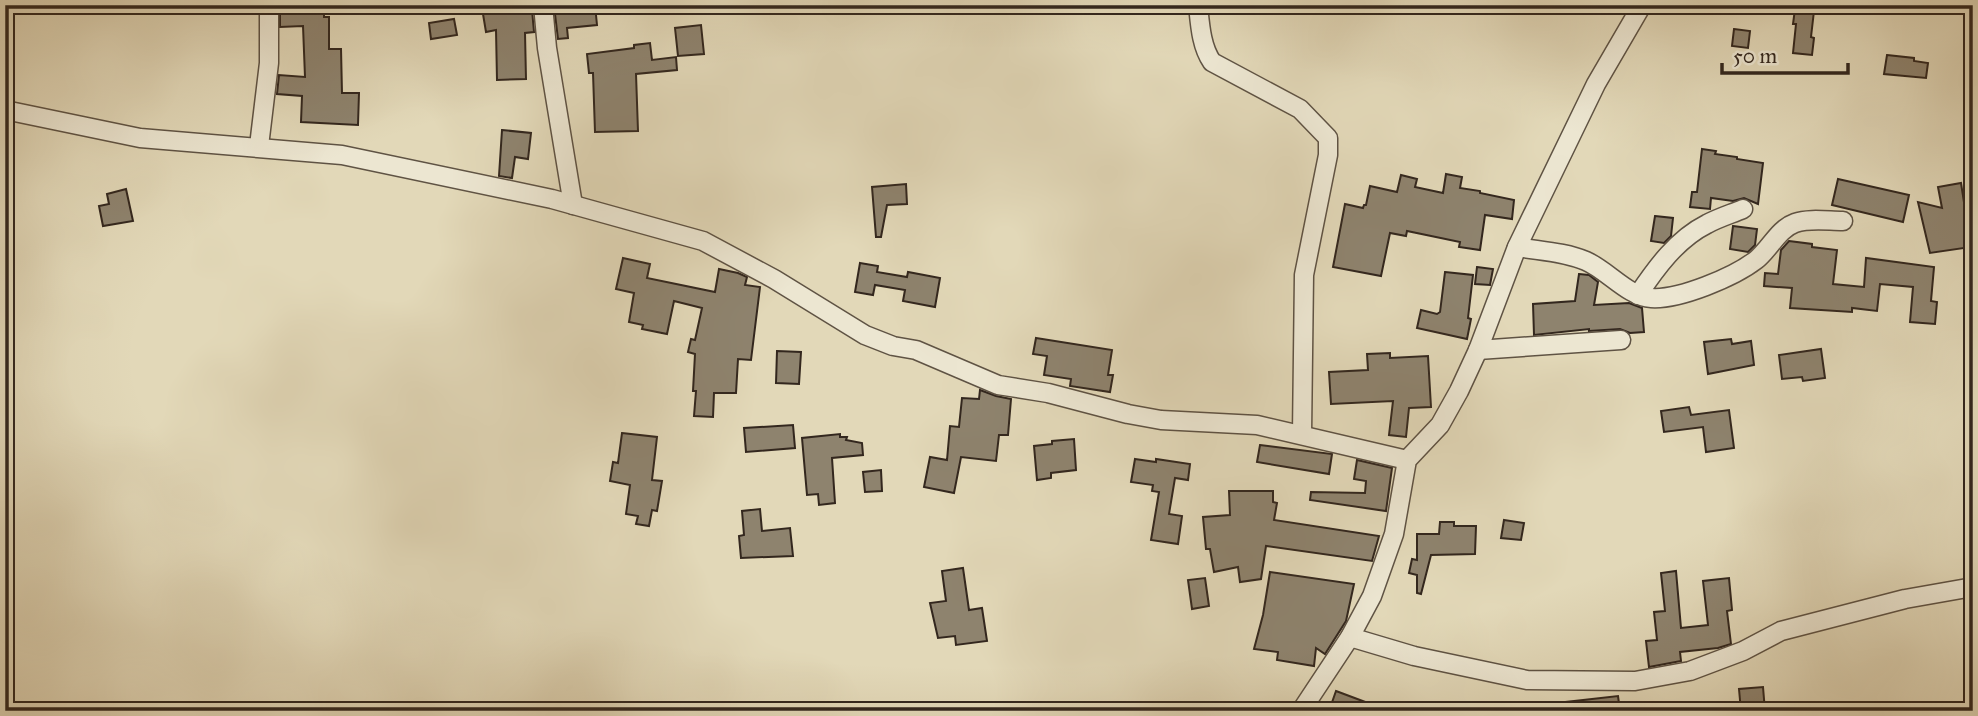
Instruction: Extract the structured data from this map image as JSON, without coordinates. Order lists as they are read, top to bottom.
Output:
{
  "scale_bar": "50 m"
}
